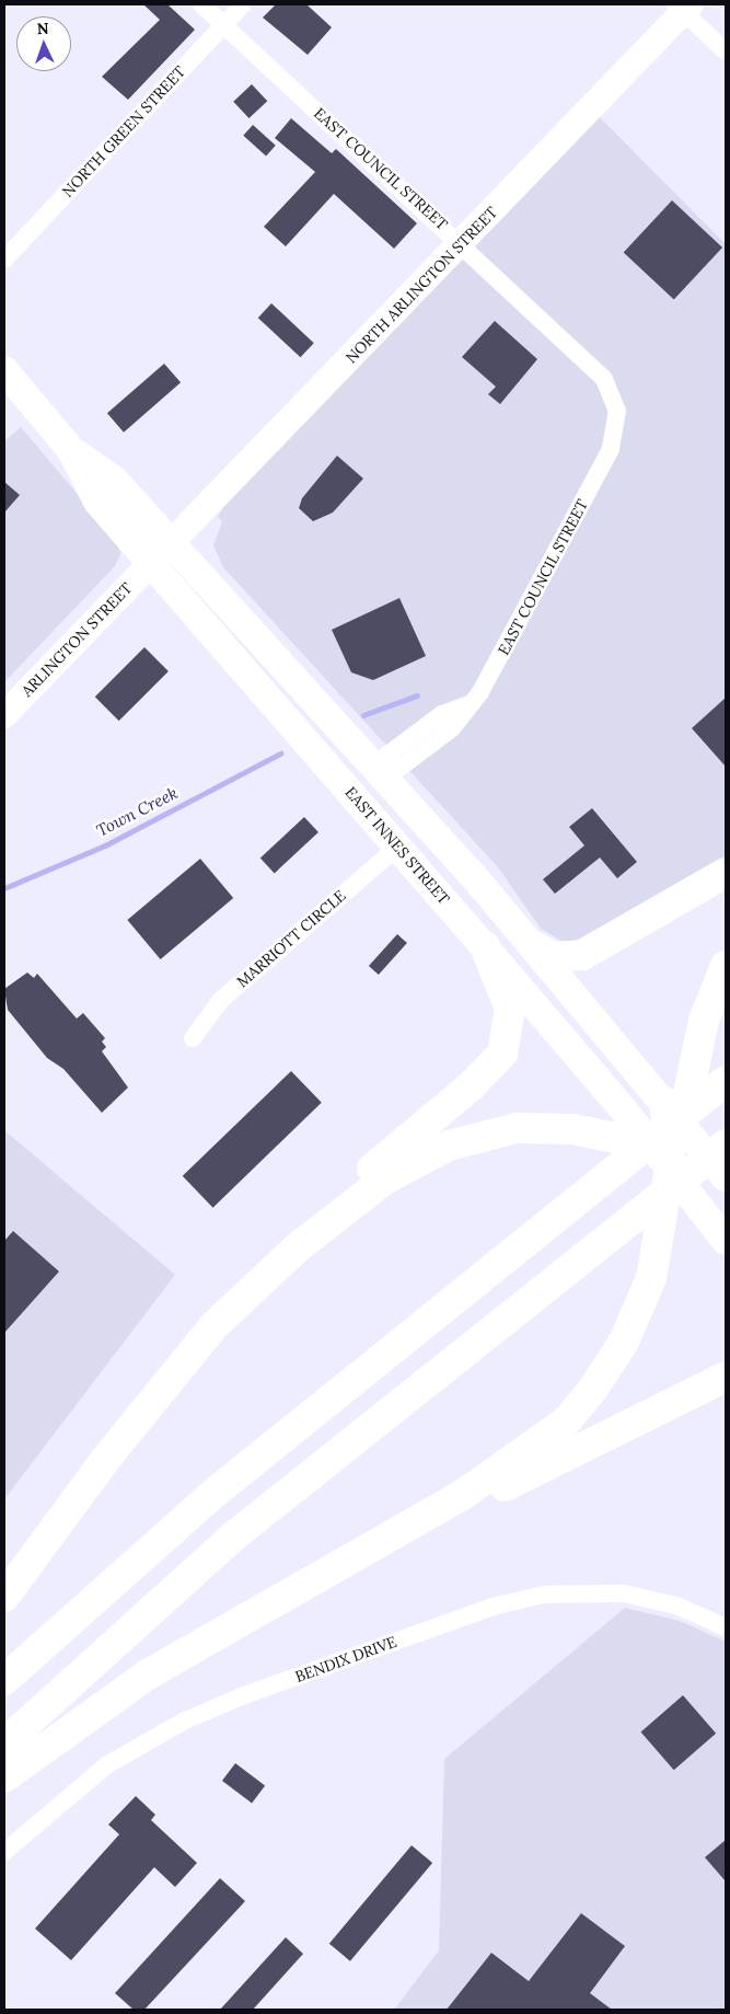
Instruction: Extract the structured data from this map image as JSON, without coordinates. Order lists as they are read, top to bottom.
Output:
{
  "streets": {
    "main road": ["EAST INNES STREET"],
    "street": [
      "NORTH GREEN STREET",
      "EAST COUNCIL STREET",
      "NORTH ARLINGTON STREET",
      "ARLINGTON STREET",
      "MARRIOTT CIRCLE",
      "BENDIX DRIVE"
    ]
  },
  "crossings": [
    ["NORTH GREEN STREET", "EAST COUNCIL STREET"],
    ["EAST COUNCIL STREET", "NORTH ARLINGTON STREET"],
    ["EAST COUNCIL STREET", "EAST INNES STREET"],
    ["NORTH ARLINGTON STREET", "ARLINGTON STREET"],
    ["NORTH ARLINGTON STREET", "EAST INNES STREET"],
    ["ARLINGTON STREET", "EAST INNES STREET"],
    ["EAST INNES STREET", "MARRIOTT CIRCLE"]
  ],
  "water": ["Town Creek"],
  "north": "top"
}
